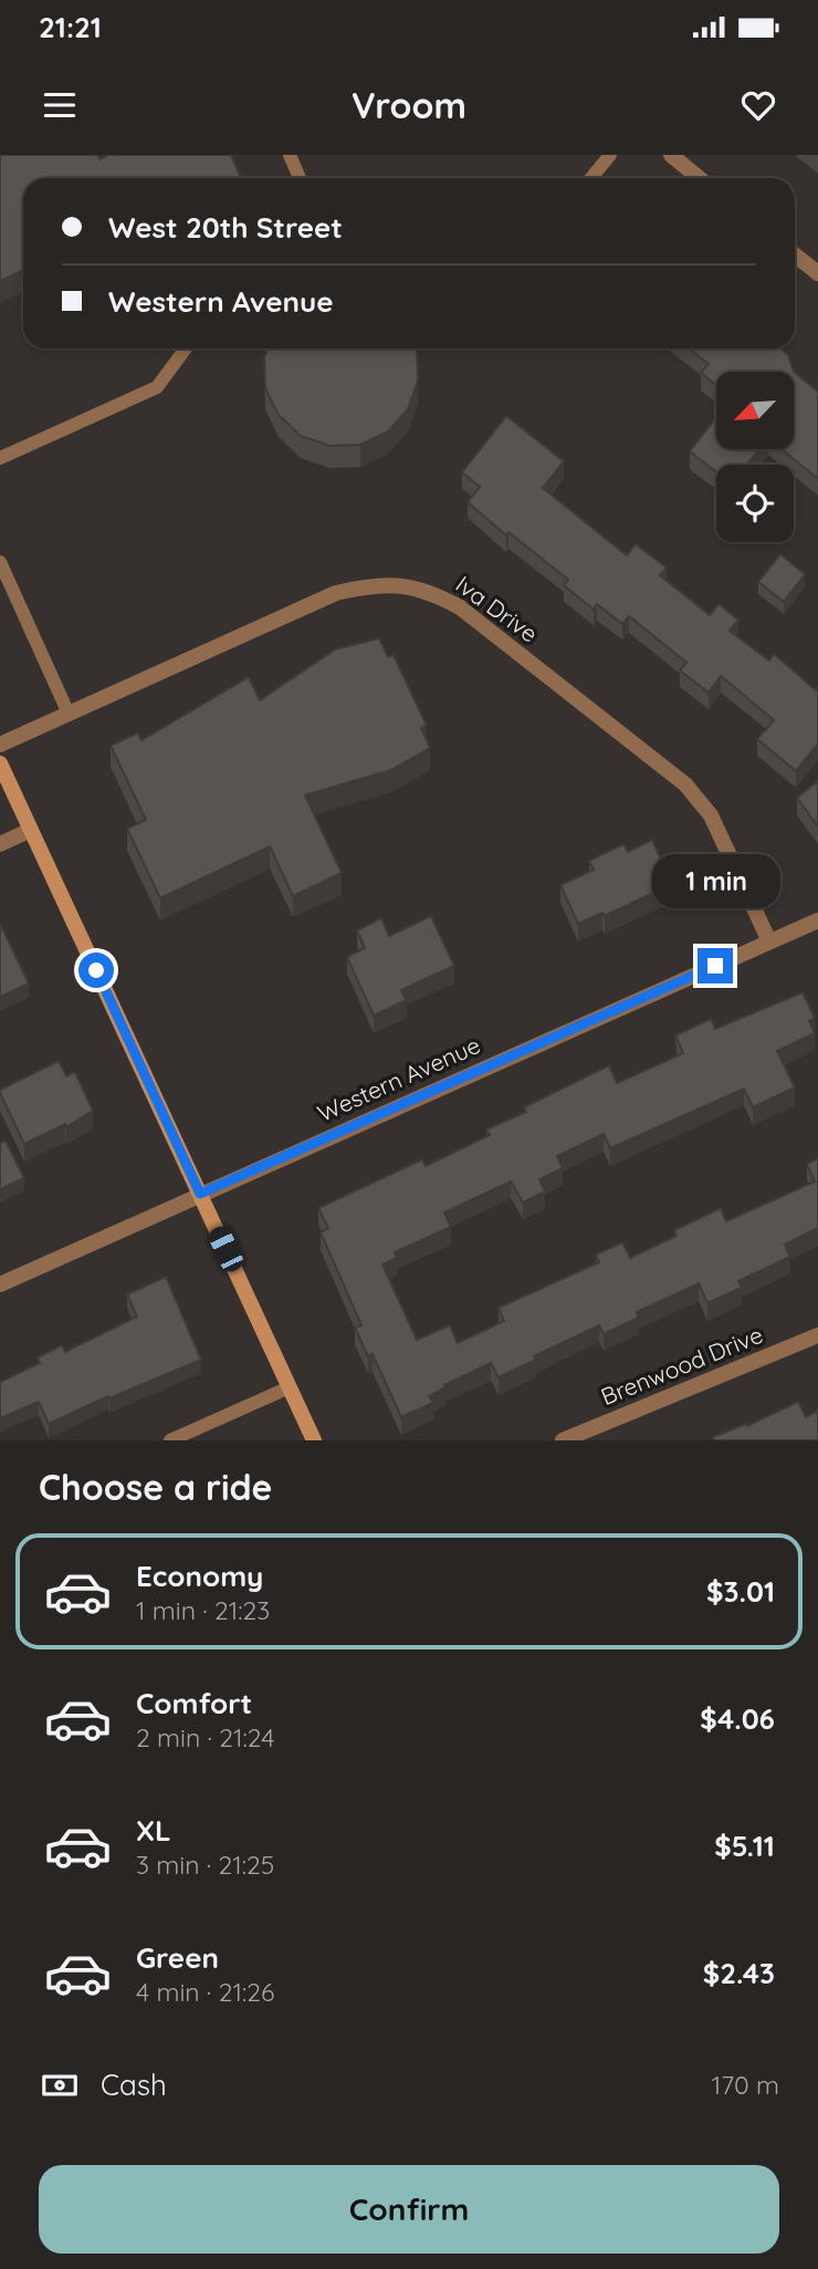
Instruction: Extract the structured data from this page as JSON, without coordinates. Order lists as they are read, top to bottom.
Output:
{
  "streets": {
    "street": ["Iva Drive", "Western Avenue", "Brenwood Drive"]
  },
  "crossings": [
    ["Iva Drive", "Western Avenue"]
  ],
  "north": "bottom left",
  "page": {
    "status": "21:21",
    "header": "Vroom",
    "banner": ["West 20th Street", "Western Avenue"],
    "bubble": "1 min",
    "heading": "Choose a ride",
    "list": [
      {
        "name": "Economy",
        "note": "1 min · 21:23",
        "value": "$3.01"
      },
      {
        "name": "Comfort",
        "note": "2 min · 21:24",
        "value": "$4.06"
      },
      {
        "name": "XL",
        "note": "3 min · 21:25",
        "value": "$5.11"
      },
      {
        "name": "Green",
        "note": "4 min · 21:26",
        "value": "$2.43"
      }
    ],
    "pay": ["Cash", "170 m"],
    "buttons": "Confirm"
  }
}
